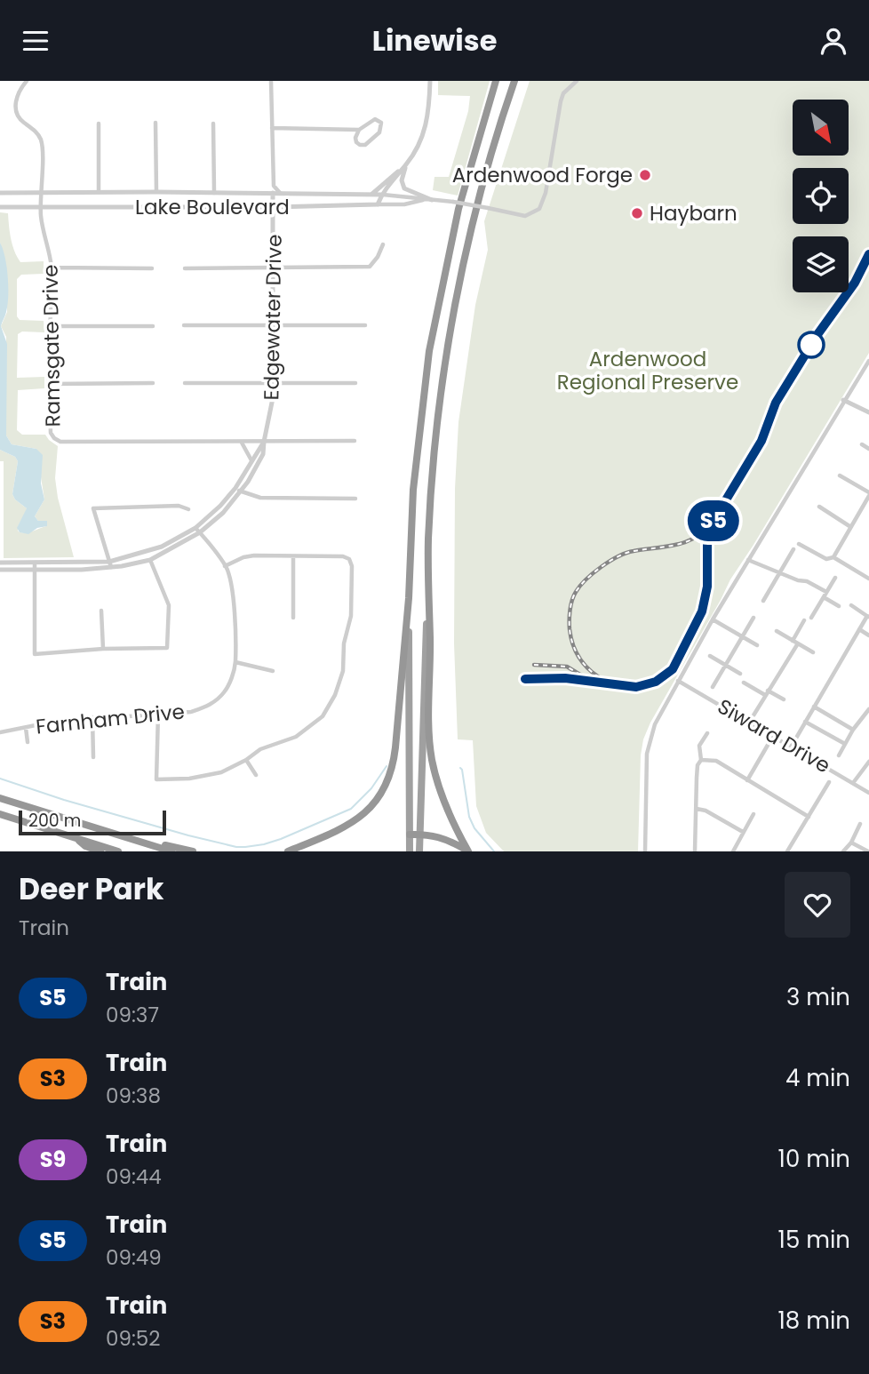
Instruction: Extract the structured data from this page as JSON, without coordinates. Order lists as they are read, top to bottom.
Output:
{
  "streets": {
    "street": [
      "Lake Boulevard",
      "Edgewater Drive",
      "Ramsgate Drive",
      "Farnham Drive",
      "Siward Drive"
    ]
  },
  "crossings": [
    ["Lake Boulevard", "Edgewater Drive"],
    ["Lake Boulevard", "Ramsgate Drive"],
    ["Edgewater Drive", "Ramsgate Drive"],
    ["Edgewater Drive", "Farnham Drive"]
  ],
  "parks": ["Ardenwood Regional Preserve"],
  "places": ["Ardenwood Forge", "Haybarn"],
  "scale_bar": "200 m",
  "north": "bottom right",
  "page": {
    "header": "Linewise",
    "on_map": "S5",
    "scale": "200 m",
    "heading": ["Deer Park", "Train"],
    "list": [
      {
        "mark": "S5",
        "name": "Train",
        "note": "09:37",
        "value": "3 min"
      },
      {
        "mark": "S3",
        "name": "Train",
        "note": "09:38",
        "value": "4 min"
      },
      {
        "mark": "S9",
        "name": "Train",
        "note": "09:44",
        "value": "10 min"
      },
      {
        "mark": "S5",
        "name": "Train",
        "note": "09:49",
        "value": "15 min"
      },
      {
        "mark": "S3",
        "name": "Train",
        "note": "09:52",
        "value": "18 min"
      }
    ]
  }
}
